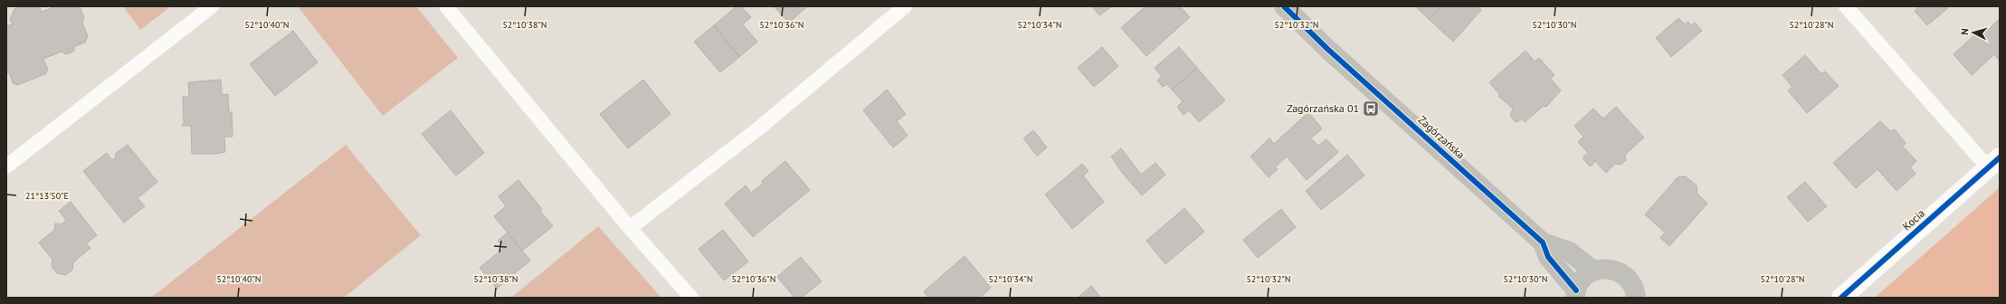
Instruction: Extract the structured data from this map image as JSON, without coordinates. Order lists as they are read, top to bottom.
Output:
{
  "streets": {
    "street": ["Zagórzańska", "Kocia"]
  },
  "places": {
    "bus stop": ["Zagórzańska 01"]
  },
  "north": "left",
  "coordinates": [
    "52°10'40\"N",
    "52°10'38\"N",
    "52°10'36\"N",
    "52°10'34\"N",
    "52°10'32\"N",
    "52°10'30\"N",
    "52°10'28\"N",
    "21°13'50\"E"
  ]
}
